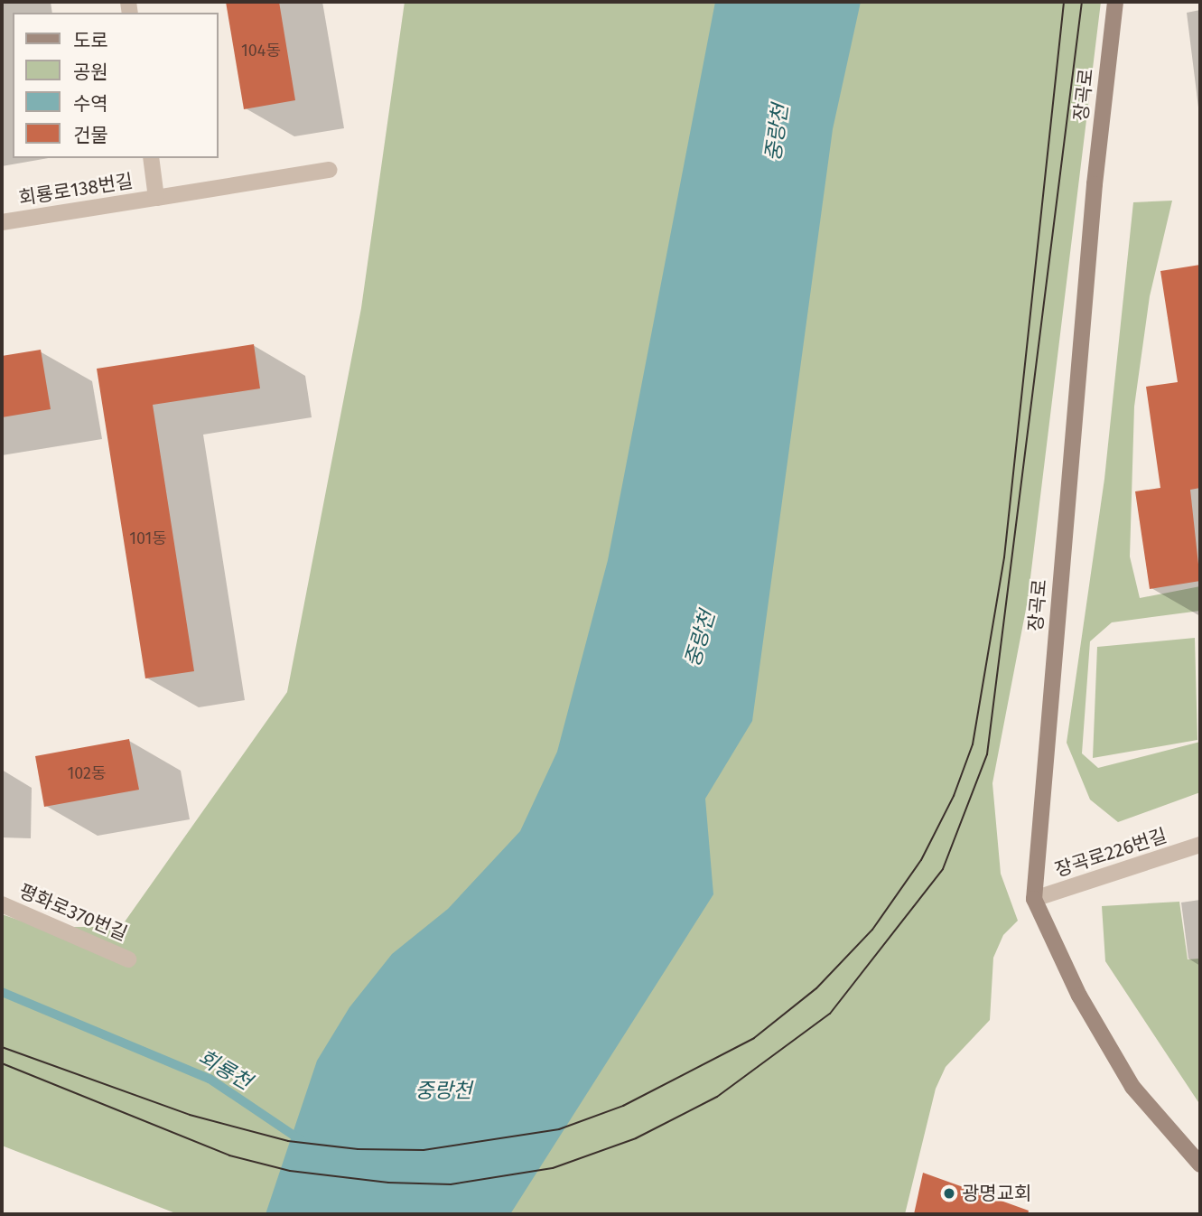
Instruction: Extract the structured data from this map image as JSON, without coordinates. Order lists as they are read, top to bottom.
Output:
{
  "streets": {
    "street": [
      "장곡로",
      "회룡로138번길",
      "장곡로226번길",
      "평화로370번길"
    ]
  },
  "crossings": [
    ["장곡로", "장곡로226번길"]
  ],
  "water": ["중랑천", "회룡천"],
  "places": ["광명교회"],
  "house_numbers": ["104동", "101동", "102동"],
  "legend": [
    "도로",
    "공원",
    "수역",
    "건물"
  ]
}
